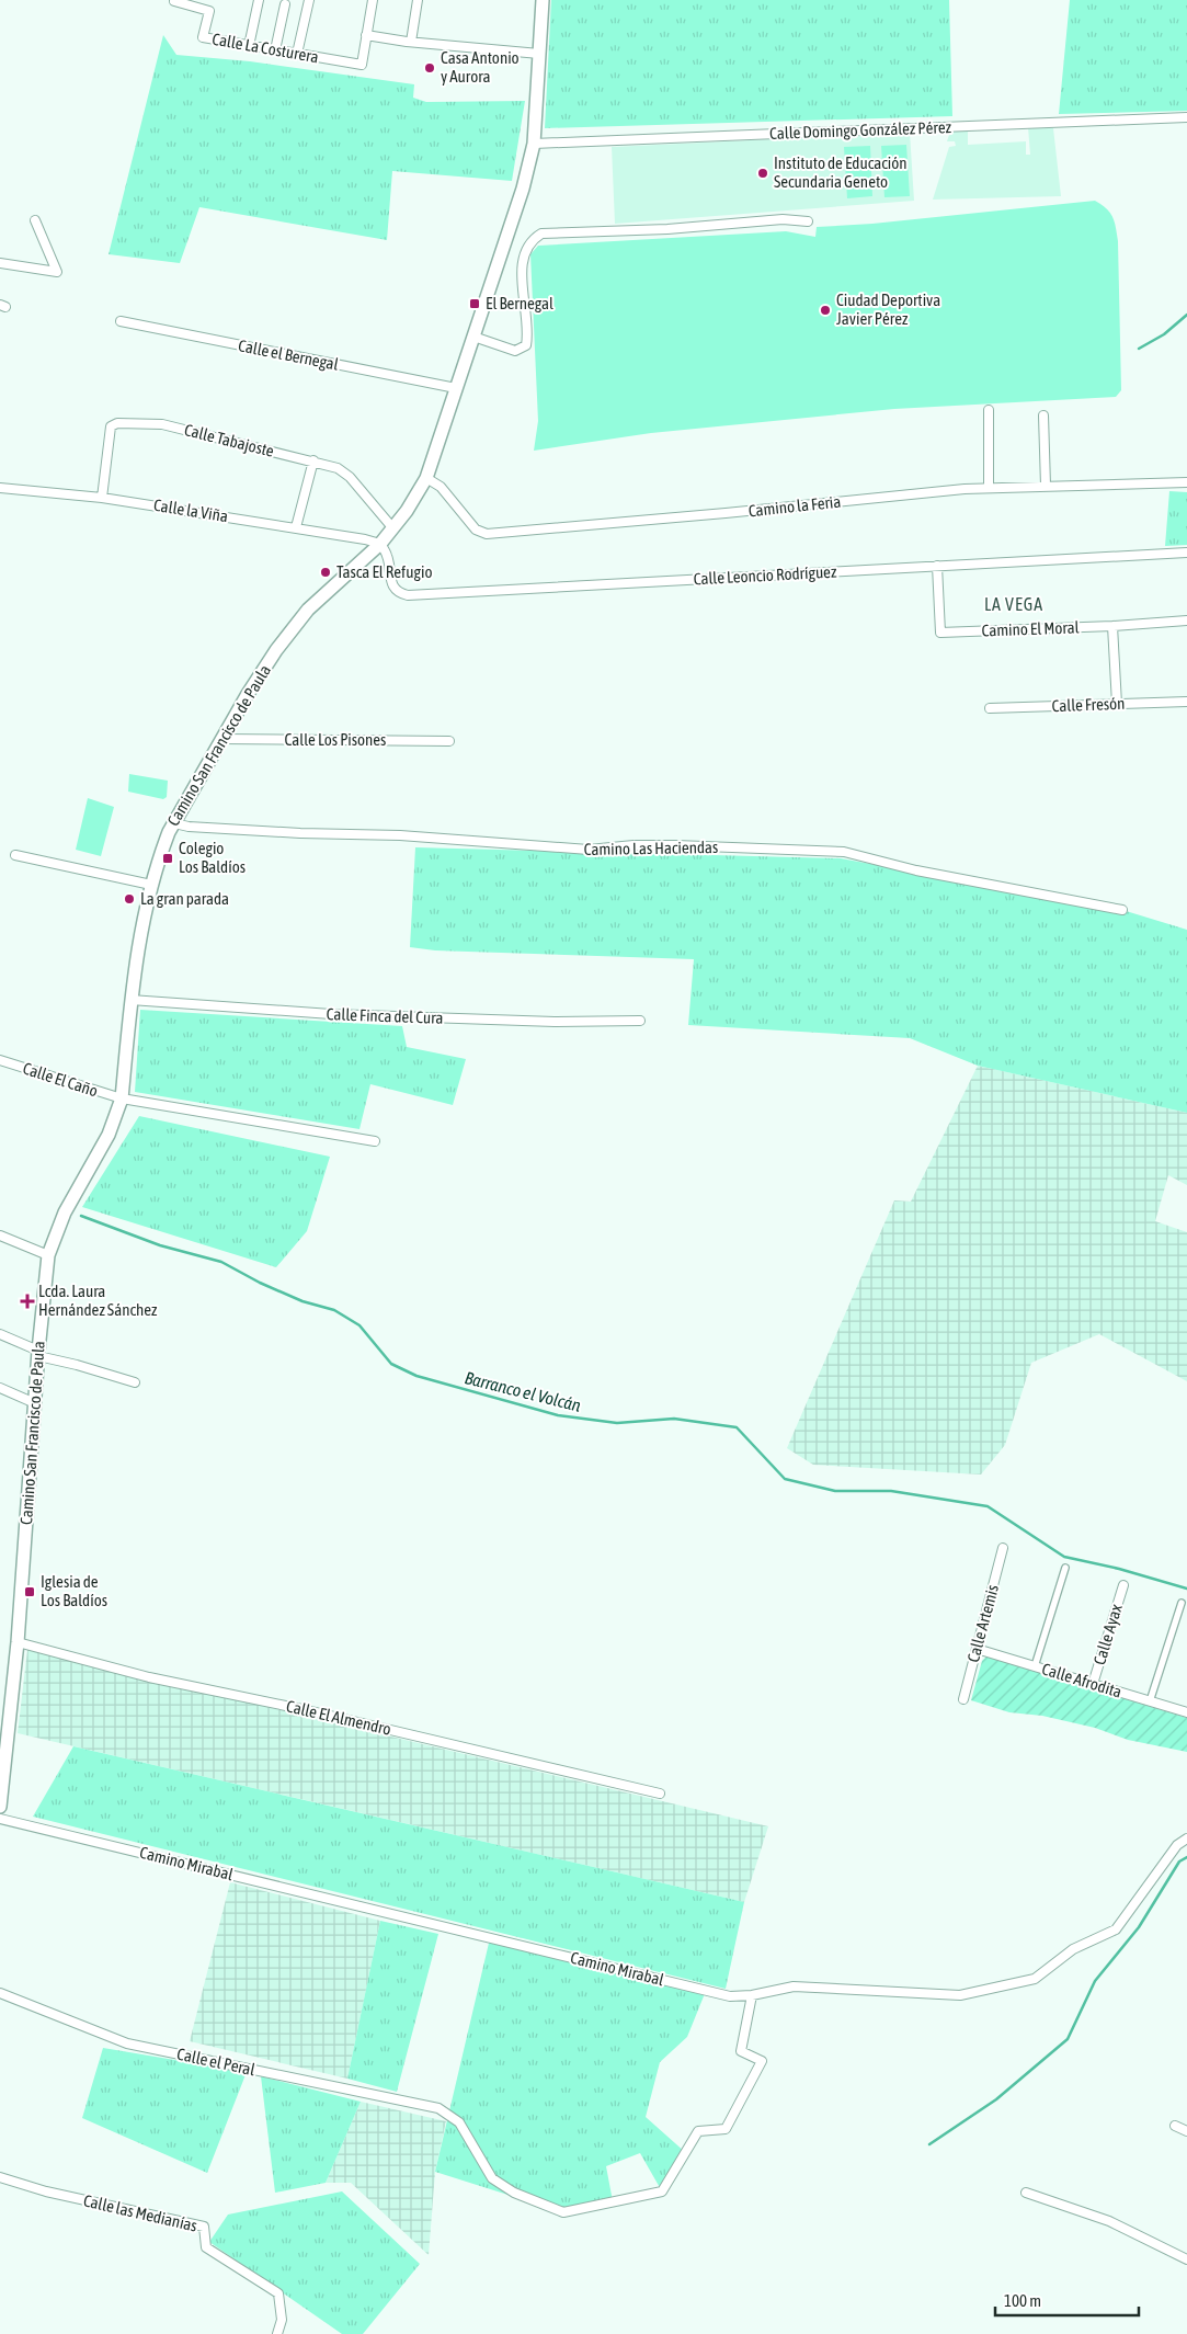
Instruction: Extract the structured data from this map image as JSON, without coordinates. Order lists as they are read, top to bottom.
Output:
{
  "streets": {
    "main road": ["Camino San Francisco de Paula"],
    "street": [
      "Calle La Costurera",
      "Calle Domingo González Pérez",
      "Calle el Bernegal",
      "Calle Tabajoste",
      "Camino la Feria",
      "Calle la Viña",
      "Calle Leoncio Rodríguez",
      "Camino El Moral",
      "Calle Fresón",
      "Calle Los Pisones",
      "Camino Las Haciendas",
      "Calle Finca del Cura",
      "Calle El Caño",
      "Calle Artemis",
      "Calle Ayax",
      "Calle Afrodita",
      "Calle El Almendro",
      "Camino Mirabal",
      "Calle el Peral",
      "Calle las Medianías"
    ]
  },
  "crossings": [
    ["Calle Domingo González Pérez", "Camino San Francisco de Paula"],
    ["Calle el Bernegal", "Camino San Francisco de Paula"],
    ["Calle Tabajoste", "Calle la Viña"],
    ["Calle Tabajoste", "Camino San Francisco de Paula"],
    ["Camino la Feria", "Camino San Francisco de Paula"],
    ["Calle la Viña", "Calle Leoncio Rodríguez"],
    ["Calle la Viña", "Camino San Francisco de Paula"],
    ["Calle Leoncio Rodríguez", "Camino El Moral"],
    ["Calle Leoncio Rodríguez", "Camino San Francisco de Paula"],
    ["Calle Los Pisones", "Camino San Francisco de Paula"],
    ["Camino San Francisco de Paula", "Camino Las Haciendas"],
    ["Camino San Francisco de Paula", "Calle Finca del Cura"],
    ["Camino San Francisco de Paula", "Calle El Caño"],
    ["Camino San Francisco de Paula", "Calle El Almendro"],
    ["Calle Artemis", "Calle Afrodita"],
    ["Calle Ayax", "Calle Afrodita"],
    ["Camino Mirabal", "Calle el Peral"]
  ],
  "districts": ["LA VEGA"],
  "water": ["Barranco el Volcán"],
  "places": {
    "other": [
      "Casa Antonio y Aurora",
      "Instituto de Educación Secundaria Geneto",
      "Ciudad Deportiva Javier Pérez",
      "Tasca El Refugio",
      "La gran parada"
    ],
    "transit": ["El Bernegal", "Colegio Los Baldíos", "Iglesia de Los Baldíos"],
    "health": ["Lcda. Laura Hernández Sánchez"]
  },
  "scale_bar": "100 m"
}
